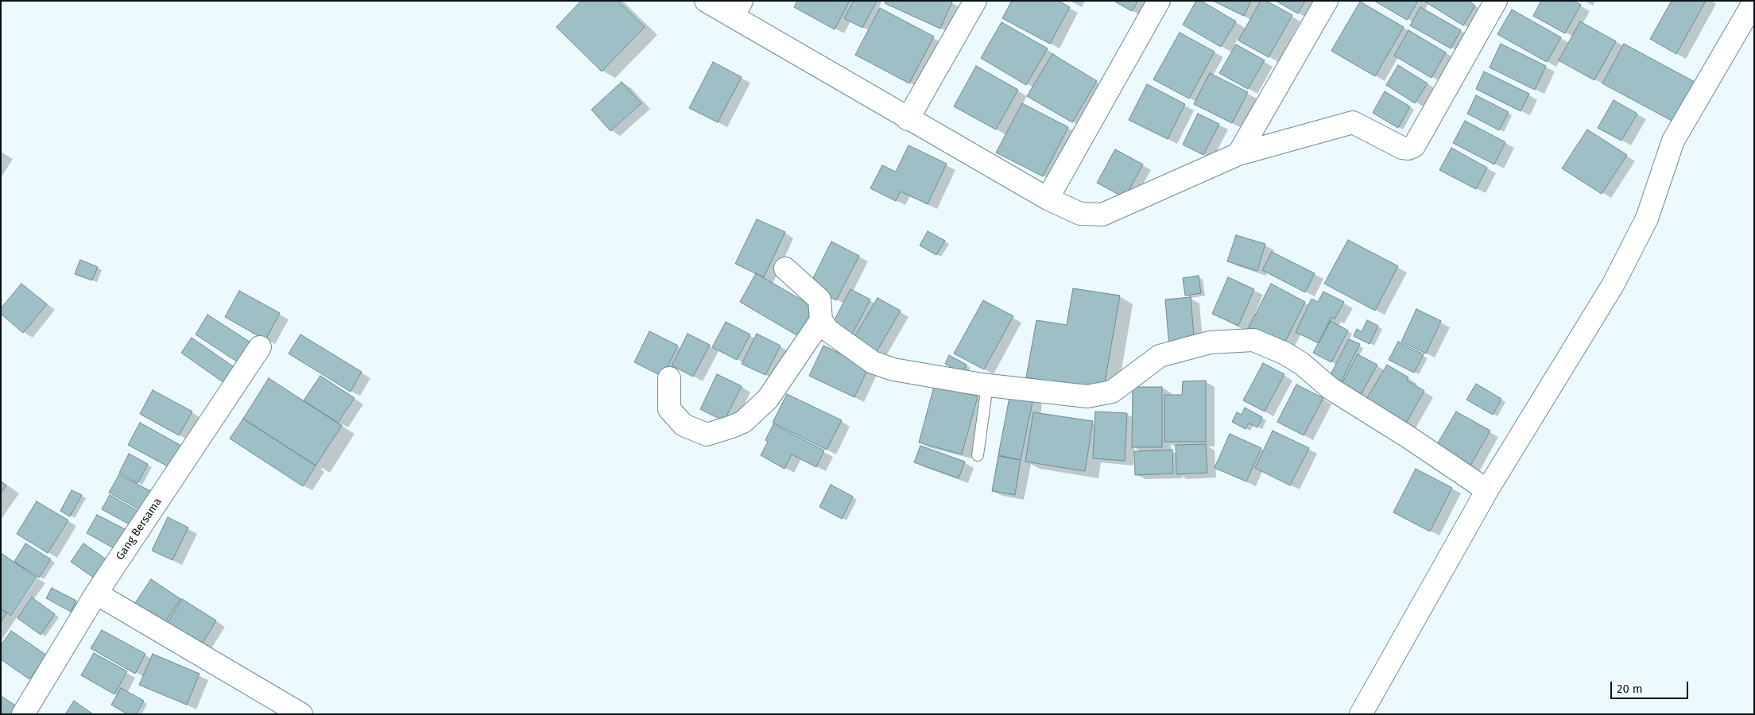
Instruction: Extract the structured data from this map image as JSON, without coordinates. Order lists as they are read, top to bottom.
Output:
{
  "streets": {
    "street": ["Gang Bersama"]
  },
  "scale_bar": "20 m"
}
